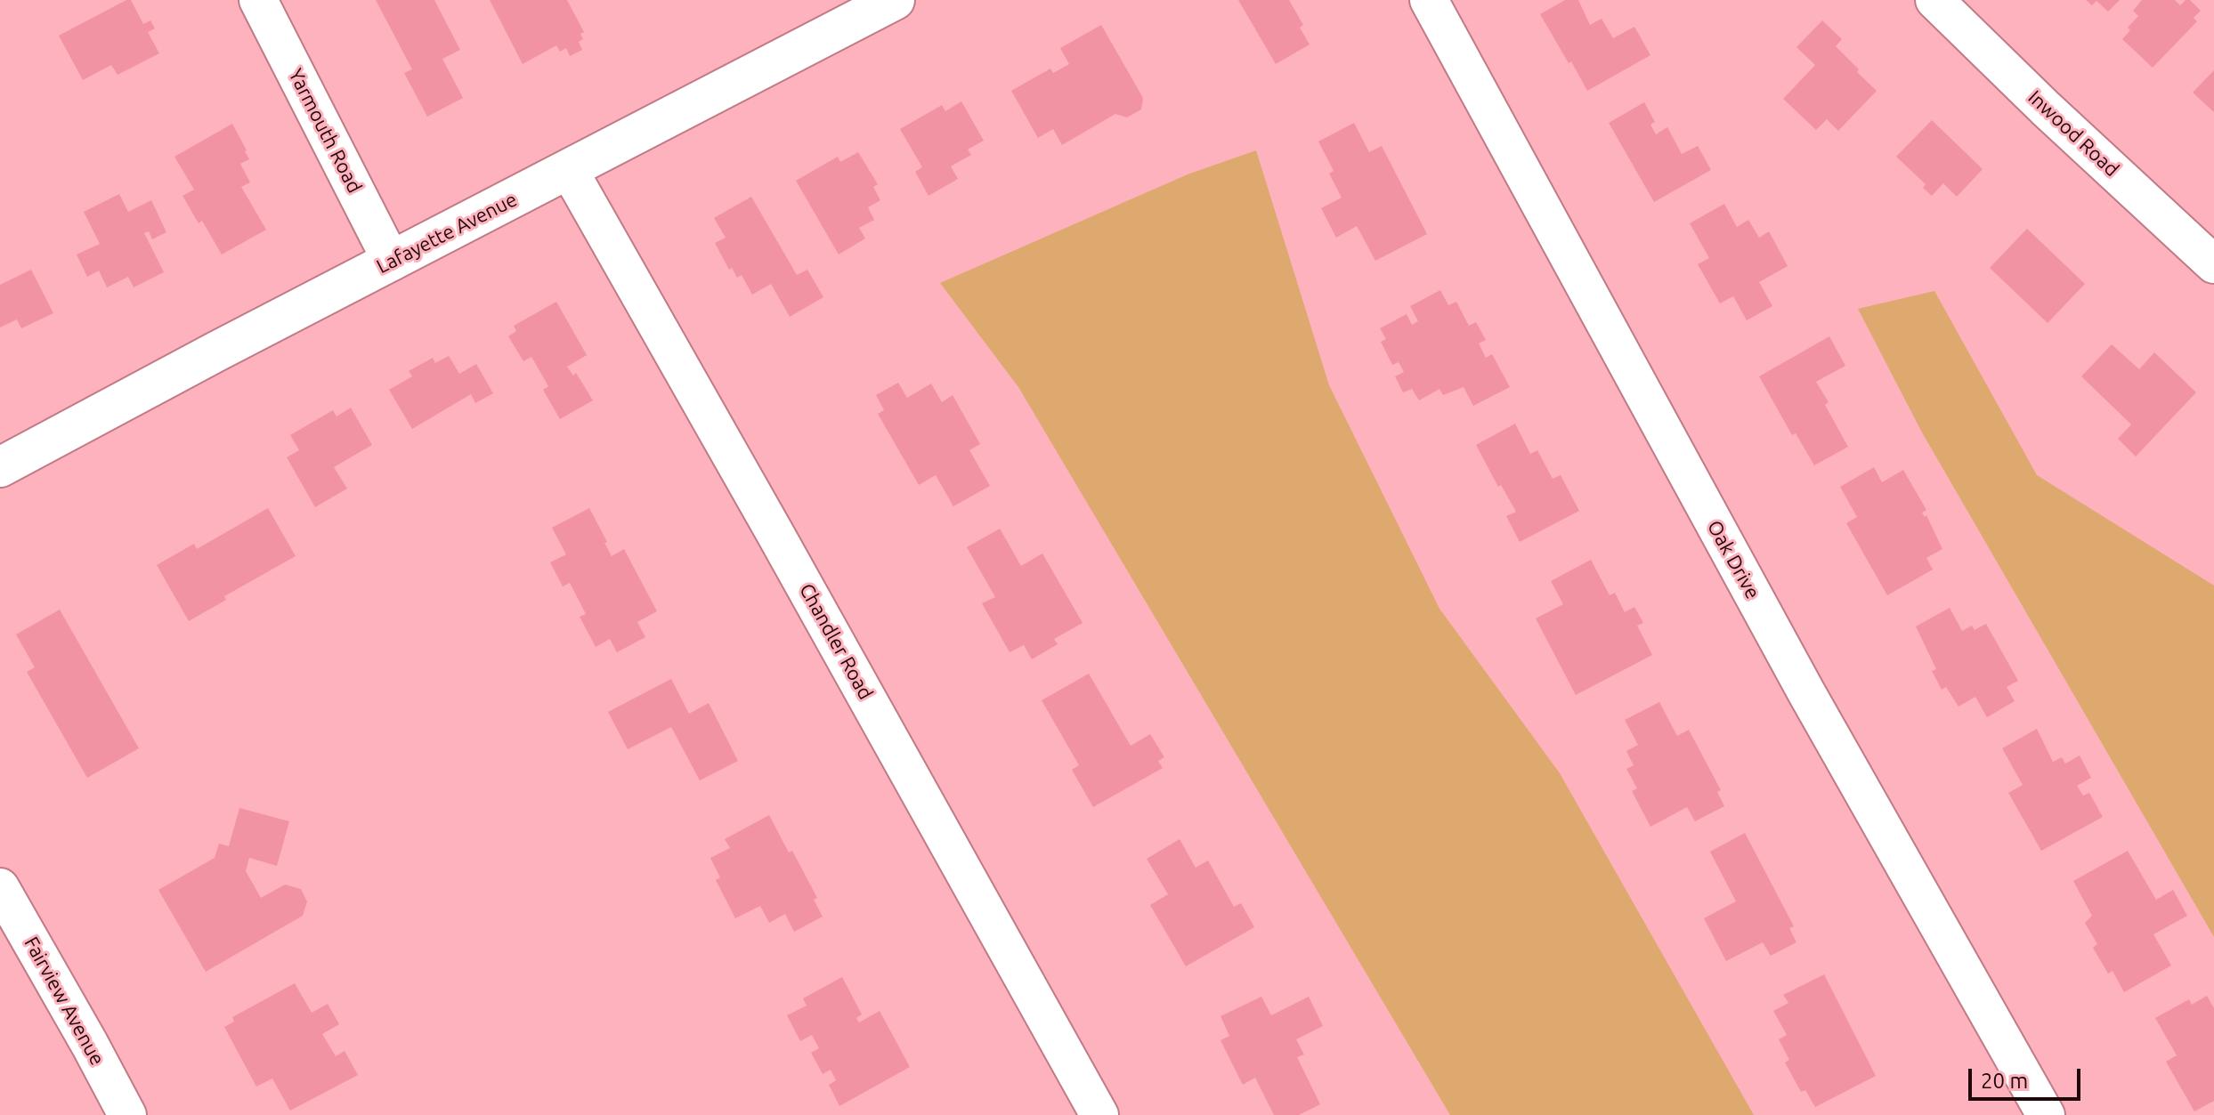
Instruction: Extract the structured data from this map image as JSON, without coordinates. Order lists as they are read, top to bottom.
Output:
{
  "streets": {
    "street": [
      "Yarmouth Road",
      "Inwood Road",
      "Lafayette Avenue",
      "Oak Drive",
      "Chandler Road",
      "Fairview Avenue"
    ]
  },
  "crossings": [
    ["Yarmouth Road", "Lafayette Avenue"],
    ["Lafayette Avenue", "Chandler Road"]
  ],
  "scale_bar": "20 m"
}
